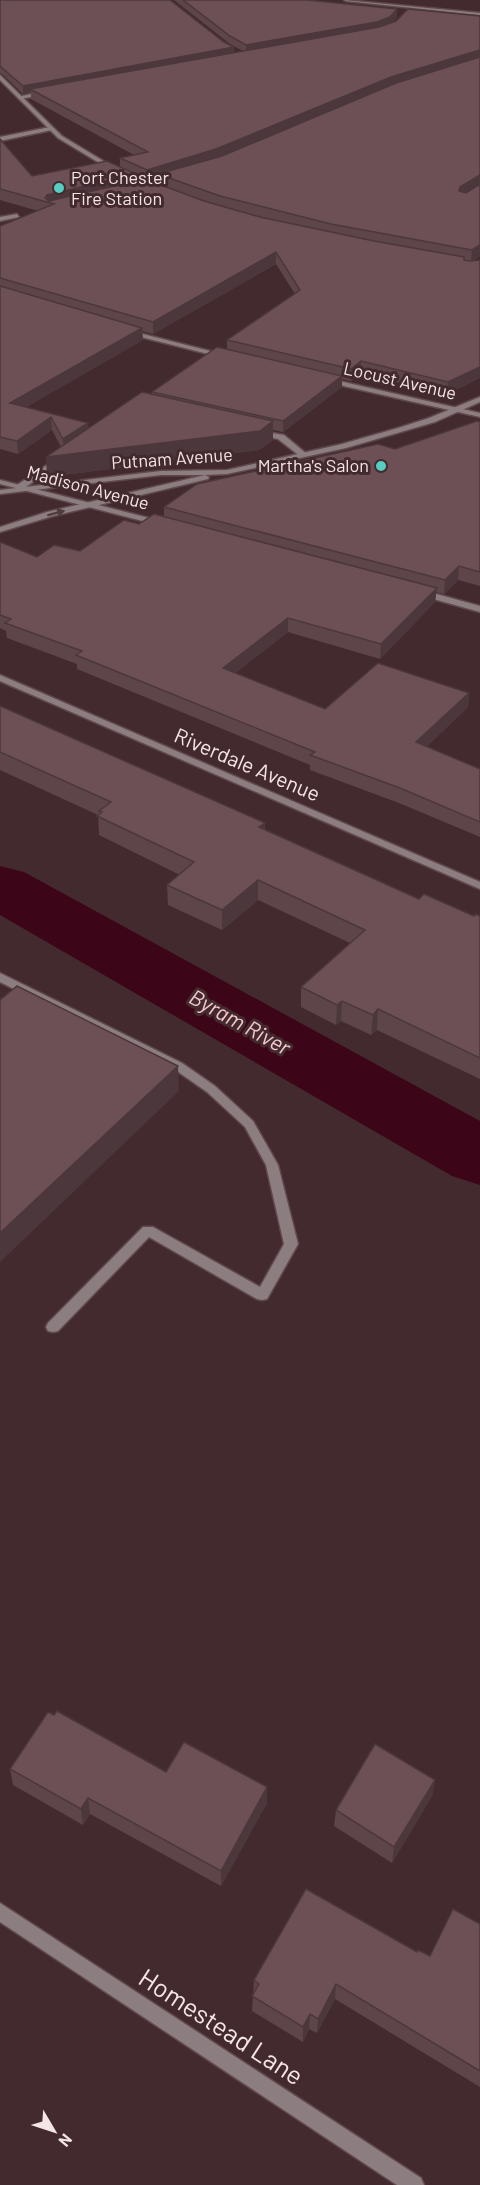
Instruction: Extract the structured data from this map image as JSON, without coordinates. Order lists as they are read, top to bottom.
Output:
{
  "streets": {
    "street": [
      "Locust Avenue",
      "Putnam Avenue",
      "Madison Avenue",
      "Riverdale Avenue",
      "Homestead Lane"
    ]
  },
  "crossings": [
    ["Locust Avenue", "Putnam Avenue"],
    ["Putnam Avenue", "Madison Avenue"]
  ],
  "water": ["Byram River"],
  "places": ["Port Chester Fire Station", "Martha's Salon"],
  "north": "bottom right"
}
